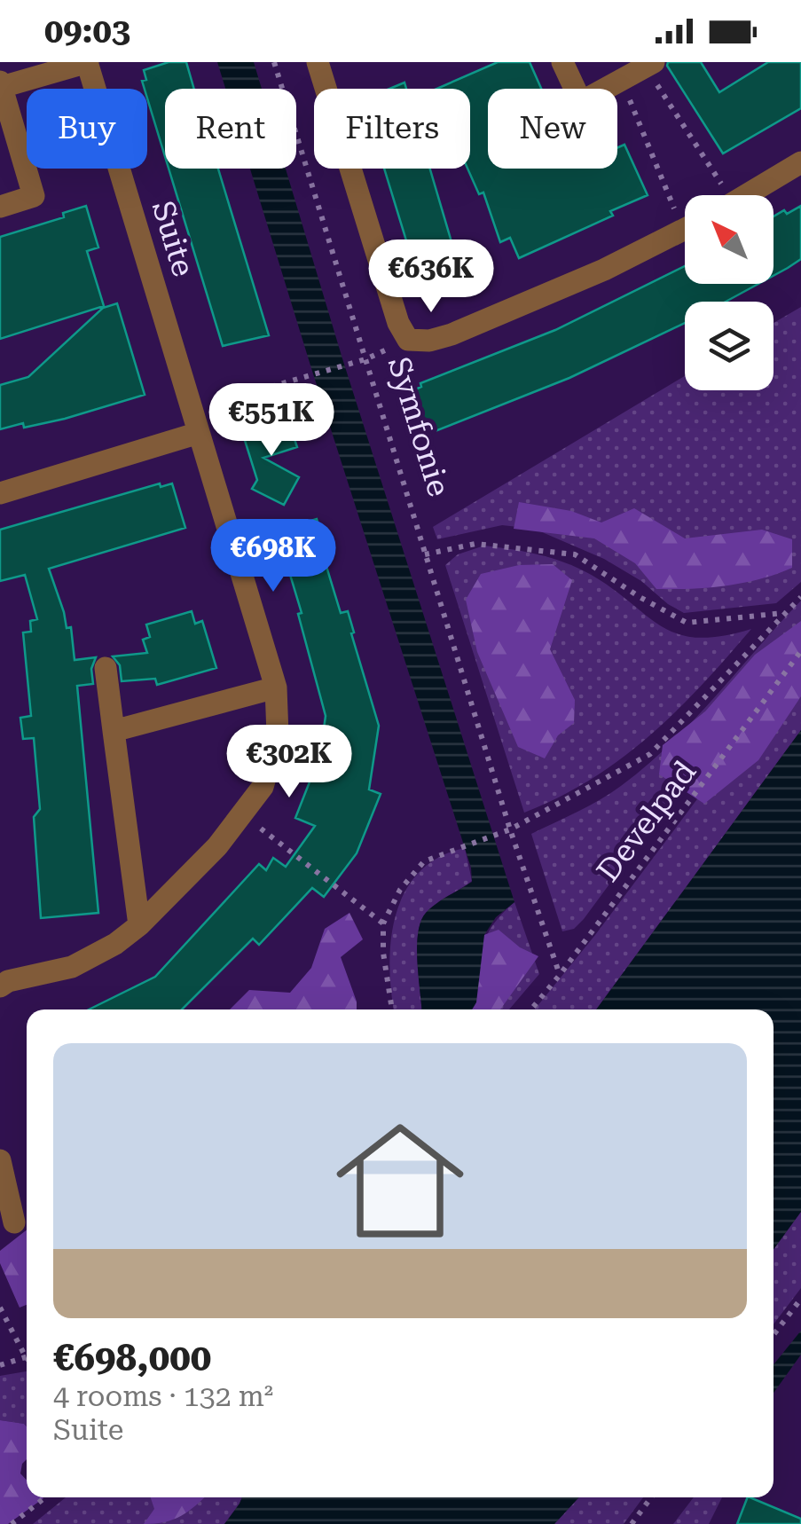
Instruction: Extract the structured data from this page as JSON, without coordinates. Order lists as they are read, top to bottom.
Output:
{
  "streets": {
    "street": ["Suite", "Symfonie"],
    "path": ["Develpad"]
  },
  "crossings": [
    ["Symfonie", "Develpad"]
  ],
  "north": "top left",
  "page": {
    "status": "09:03",
    "chip": [
      "Buy",
      "Rent",
      "Filters",
      "New"
    ],
    "price": [
      "€636K",
      "€551K",
      "€698K",
      "€302K"
    ],
    "list": [
      {
        "name": "€698,000",
        "note": "4 rooms · 132 m² · Suite"
      }
    ]
  }
}
